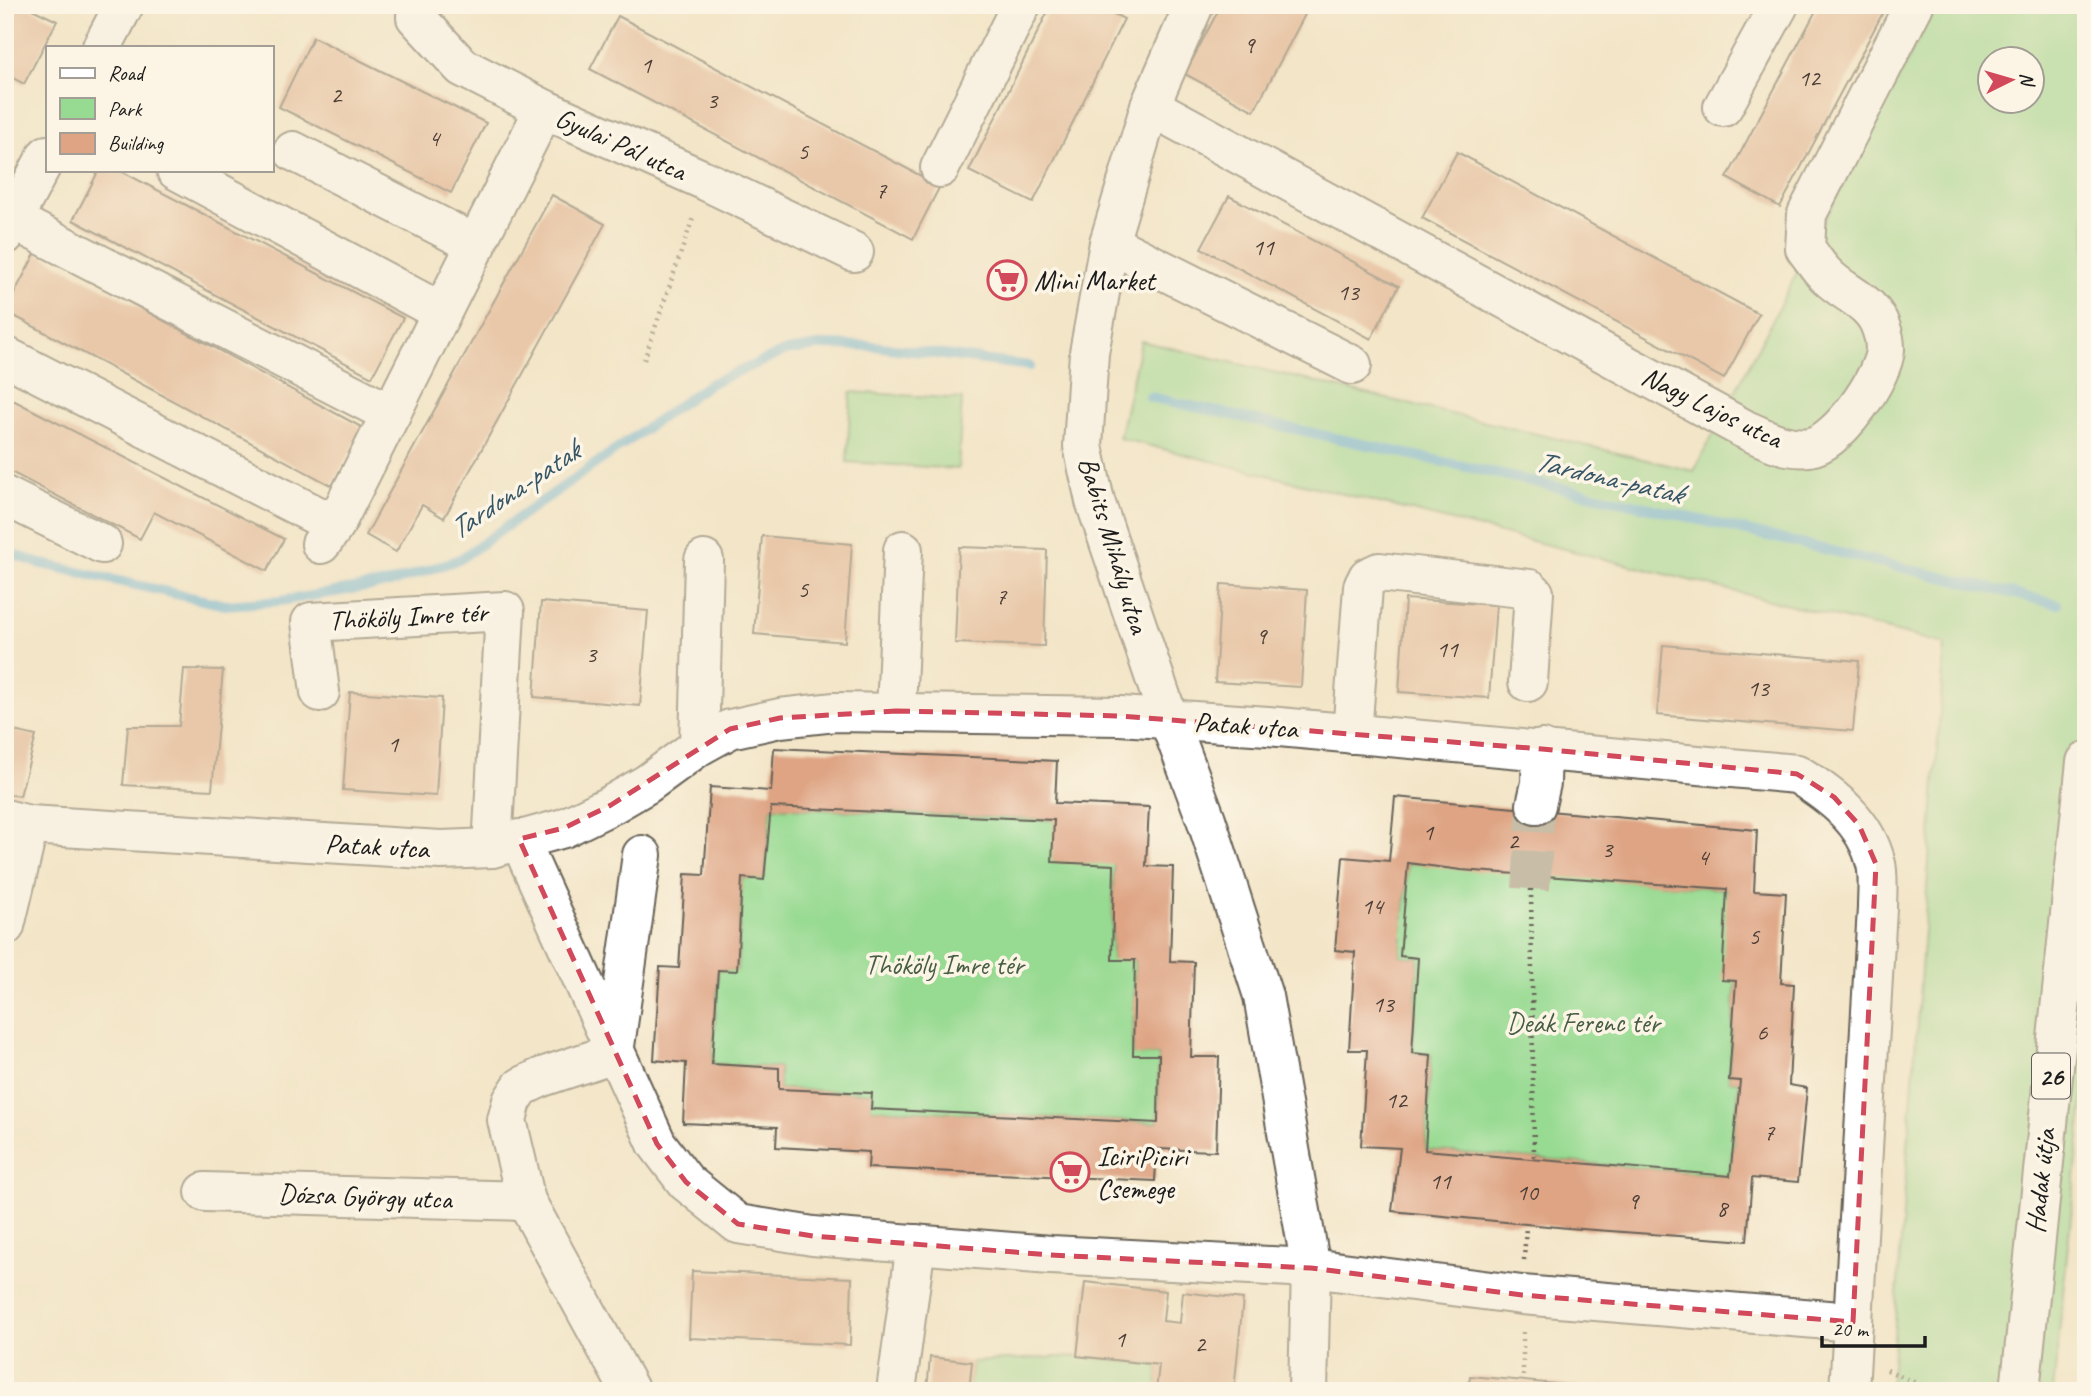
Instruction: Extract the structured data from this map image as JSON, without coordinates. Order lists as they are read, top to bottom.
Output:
{
  "streets": {
    "street": [
      "Gyulai Pál utca",
      "Nagy Lajos utca",
      "Babits Mihály utca",
      "Thököly Imre tér",
      "Patak utca",
      "26",
      "Hadak útja",
      "Dózsa György utca"
    ]
  },
  "crossings": [
    ["Nagy Lajos utca", "Babits Mihály utca"],
    ["Babits Mihály utca", "Patak utca"],
    ["Thököly Imre tér", "Patak utca"]
  ],
  "water": ["Tardona-patak"],
  "parks": ["Thököly Imre tér", "Deák Ferenc tér"],
  "places": {
    "supermarket": ["Mini Market", "IciriPiciri Csemege"]
  },
  "house_numbers": [
    "9",
    "1",
    "12",
    "2",
    "3",
    "4",
    "5",
    "7",
    "11",
    "13",
    "5",
    "7",
    "9",
    "11",
    "3",
    "13",
    "1",
    "1",
    "2",
    "3",
    "4",
    "14",
    "5",
    "13",
    "6",
    "12",
    "7",
    "11",
    "10",
    "9",
    "8",
    "1",
    "2"
  ],
  "legend": ["Road", "Park", "Building"],
  "scale_bar": "20 m",
  "north": "right"
}
